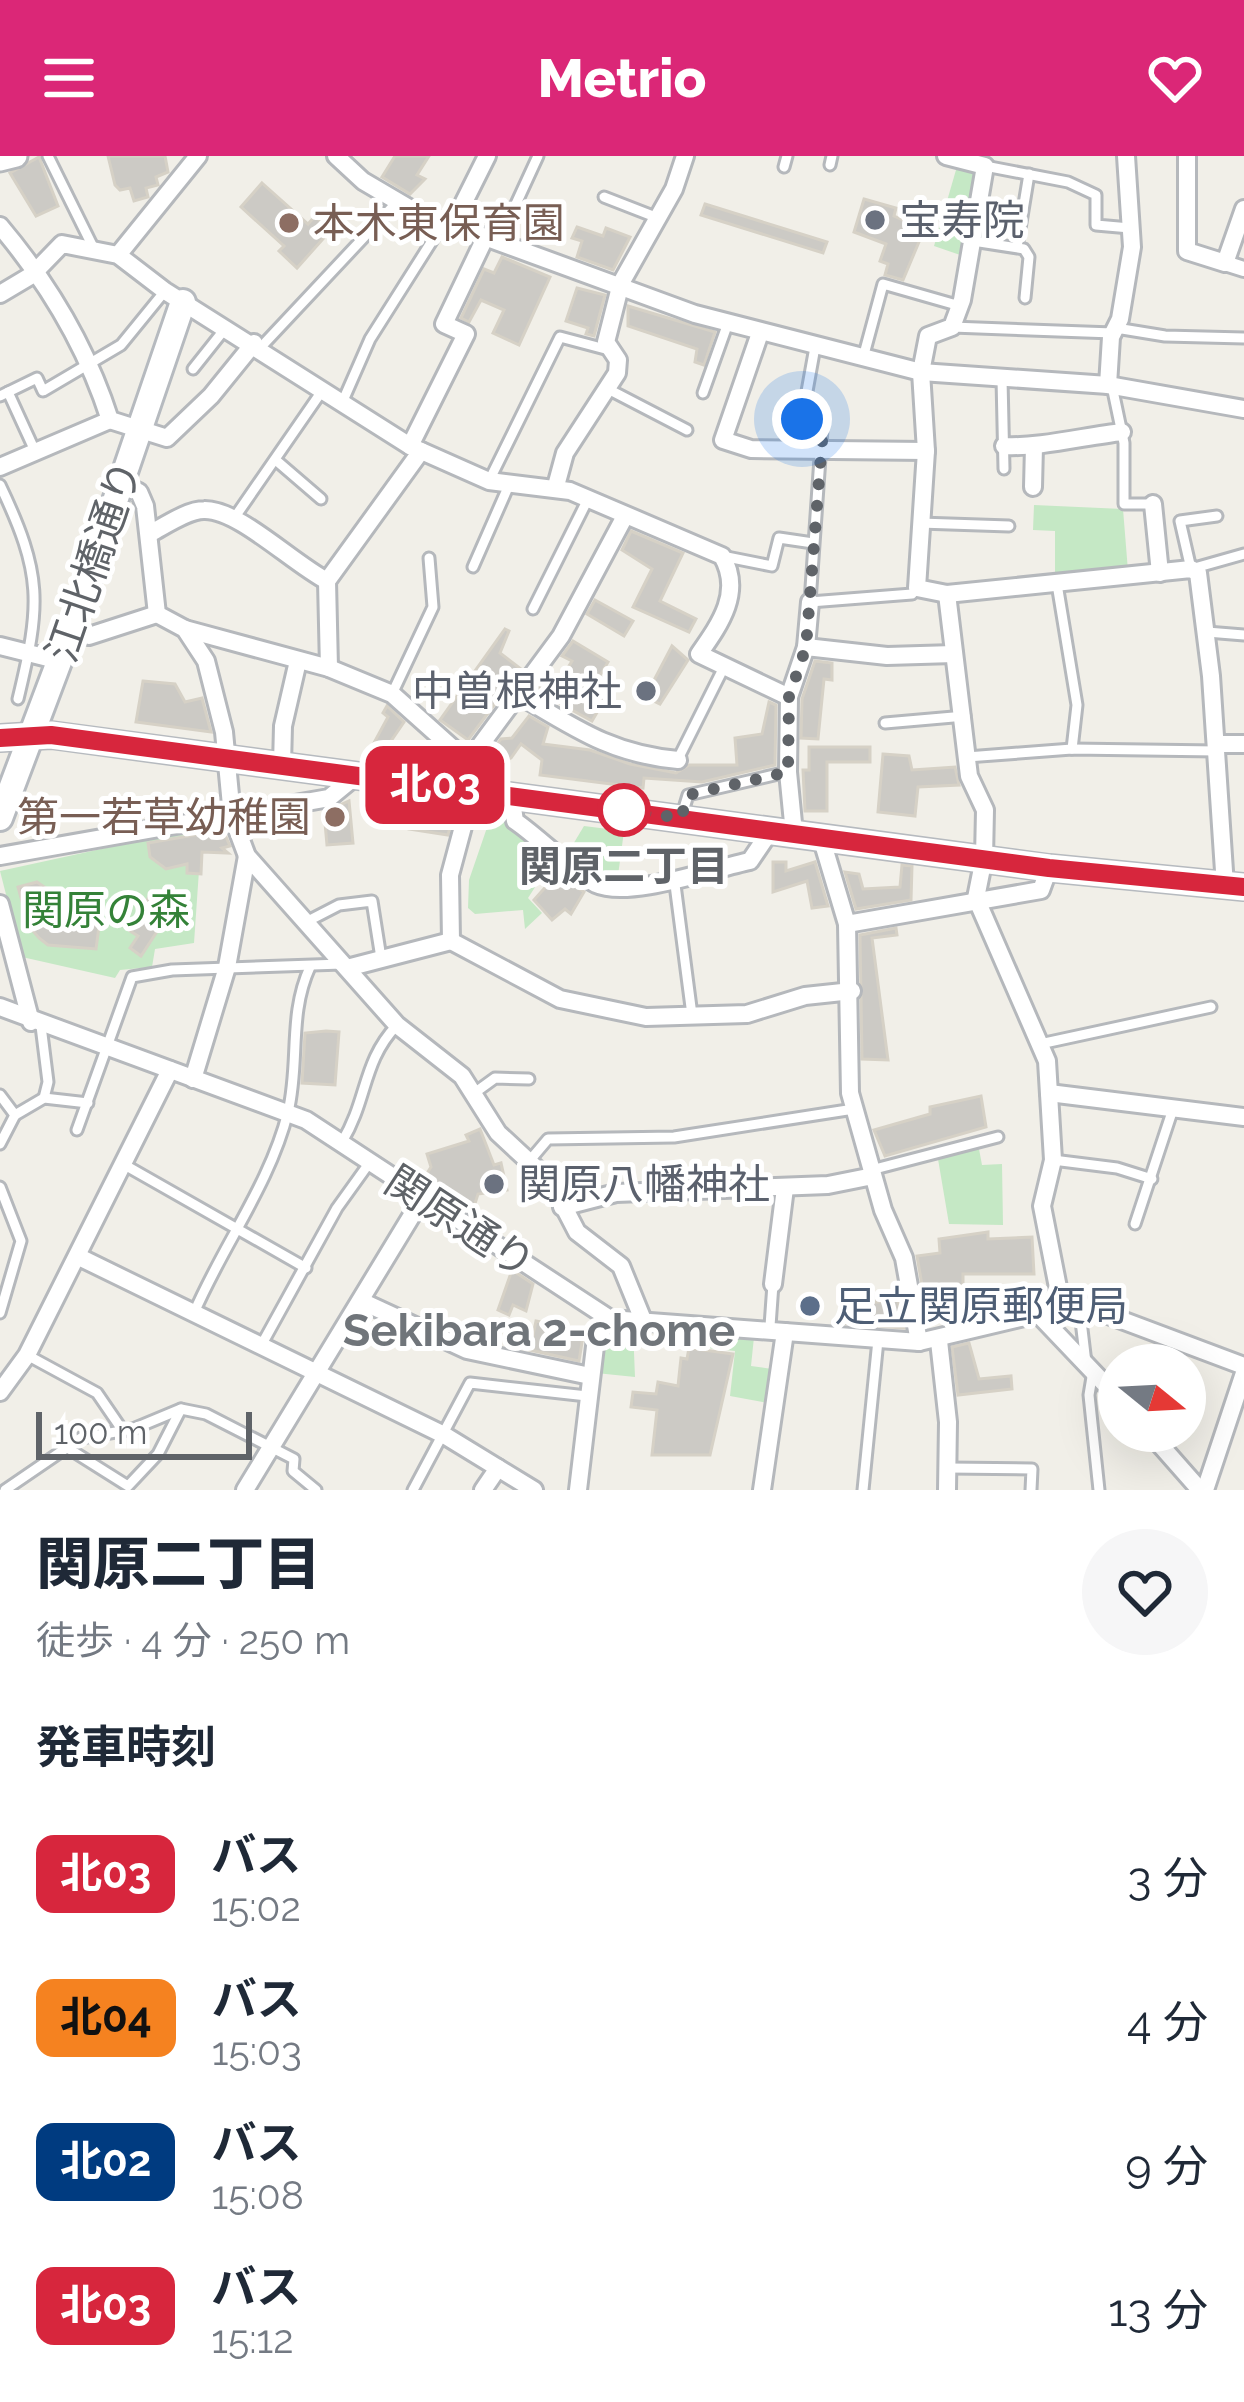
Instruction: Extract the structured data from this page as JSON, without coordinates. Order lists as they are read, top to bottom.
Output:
{
  "streets": {
    "main road": ["江北橋通り"],
    "street": ["関原通り"]
  },
  "districts": ["Sekibara 2-chome"],
  "parks": ["関原の森"],
  "places": [
    "宝寿院",
    "本木東保育園",
    "中曽根神社",
    "関原二丁目",
    "第一若草幼稚園",
    "関原八幡神社",
    "足立関原郵便局"
  ],
  "lines": ["bus line 北03"],
  "scale_bar": "100 m",
  "north": "right",
  "page": {
    "header": "Metrio",
    "on_map": "北03",
    "scale": "100 m",
    "heading": [
      ["関原二丁目", "徒歩 · 4 分 · 250 m"],
      "発車時刻"
    ],
    "list": [
      {
        "mark": "北03",
        "name": "バス",
        "note": "15:02",
        "value": "3 分"
      },
      {
        "mark": "北04",
        "name": "バス",
        "note": "15:03",
        "value": "4 分"
      },
      {
        "mark": "北02",
        "name": "バス",
        "note": "15:08",
        "value": "9 分"
      },
      {
        "mark": "北03",
        "name": "バス",
        "note": "15:12",
        "value": "13 分"
      }
    ]
  }
}
